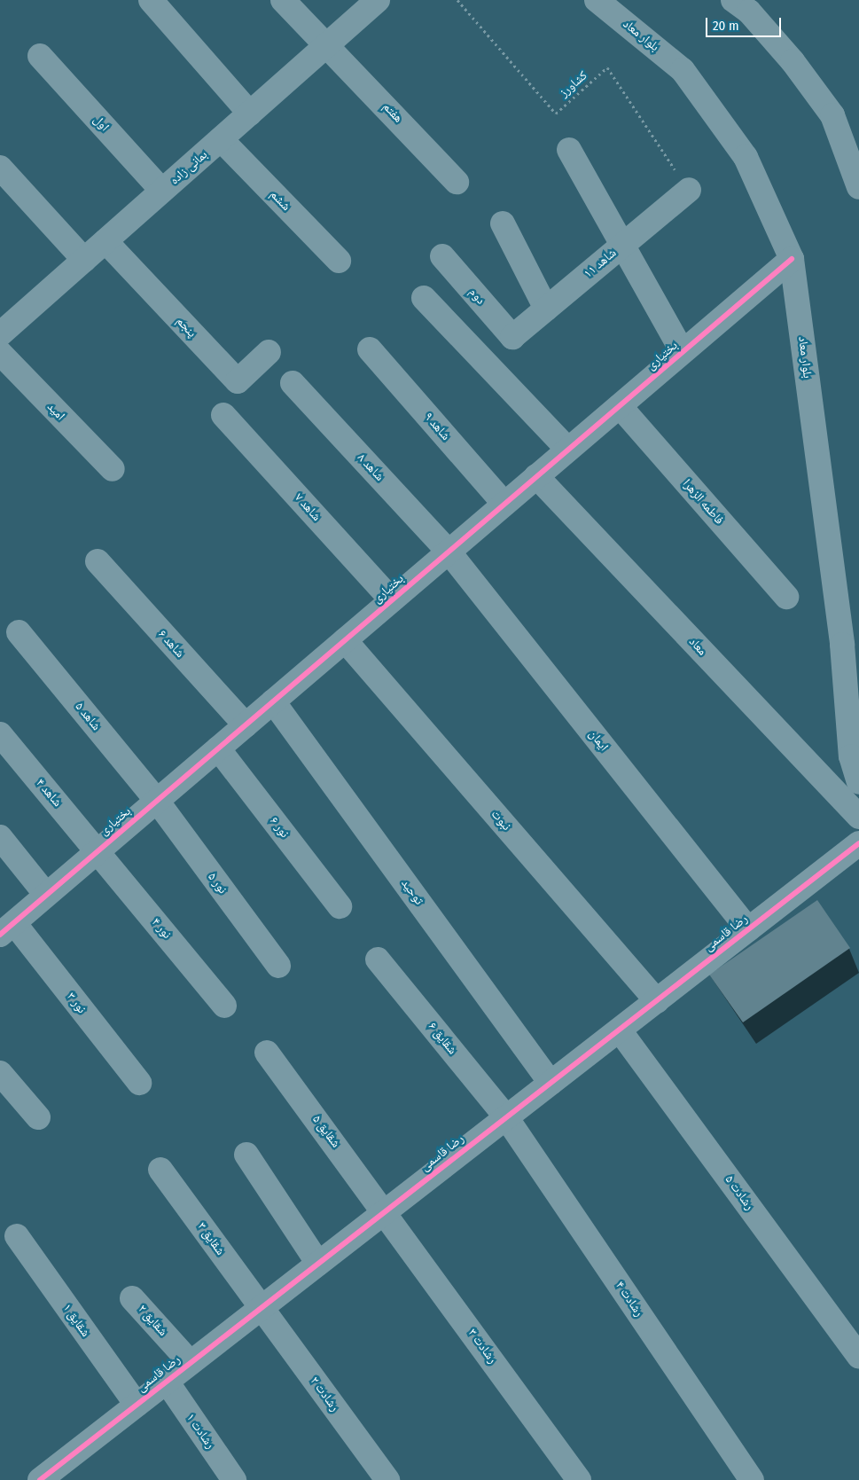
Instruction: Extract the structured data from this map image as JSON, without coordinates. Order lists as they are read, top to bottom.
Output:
{
  "streets": {
    "street": [
      "بلوار معاد",
      "هفتم",
      "اول",
      "بمانی زاده",
      "ششم",
      "شاهد ۱۱",
      "دوم",
      "پنجم",
      "بختیاری",
      "امید",
      "شاهد ۹",
      "شاهد ۸",
      "فاطمه الزهرا",
      "شاهد ۷",
      "شاهد ۶",
      "معاد",
      "شاهد ۵",
      "ایمان",
      "شاهد ۴",
      "نبوت",
      "نور ۶",
      "نور ۵",
      "توحید",
      "نور ۴",
      "رضا قاسمی",
      "نور ۳",
      "شقایق ۶",
      "شقایق ۵",
      "رشادت ۵",
      "شقایق ۳",
      "رشادت ۴",
      "شقایق ۱",
      "شقایق ۲",
      "رشادت ۳",
      "رشادت ۲",
      "رشادت ۱"
    ],
    "path": ["کشاورز"]
  },
  "crossings": [
    ["بلوار معاد", "بختیاری"],
    ["کشاورز", "شاهد ۱۱"],
    ["هفتم", "بمانی زاده"],
    ["اول", "بمانی زاده"],
    ["بمانی زاده", "ششم"],
    ["بمانی زاده", "پنجم"],
    ["شاهد ۱۱", "دوم"],
    ["بختیاری", "شاهد ۹"],
    ["بختیاری", "شاهد ۸"],
    ["بختیاری", "فاطمه الزهرا"],
    ["بختیاری", "شاهد ۷"],
    ["بختیاری", "شاهد ۶"],
    ["بختیاری", "معاد"],
    ["بختیاری", "شاهد ۵"],
    ["بختیاری", "ایمان"],
    ["بختیاری", "شاهد ۴"],
    ["بختیاری", "نبوت"],
    ["بختیاری", "نور ۶"],
    ["بختیاری", "نور ۵"],
    ["بختیاری", "توحید"],
    ["بختیاری", "نور ۴"],
    ["بختیاری", "نور ۳"],
    ["شاهد ۸", "ایمان"],
    ["شاهد ۵", "نور ۵"],
    ["ایمان", "رضا قاسمی"],
    ["شاهد ۴", "نور ۴"],
    ["نبوت", "رضا قاسمی"],
    ["توحید", "رضا قاسمی"],
    ["رضا قاسمی", "شقایق ۶"],
    ["رضا قاسمی", "شقایق ۵"],
    ["رضا قاسمی", "رشادت ۵"],
    ["رضا قاسمی", "شقایق ۳"],
    ["رضا قاسمی", "رشادت ۴"],
    ["رضا قاسمی", "شقایق ۱"],
    ["رضا قاسمی", "شقایق ۲"],
    ["رضا قاسمی", "رشادت ۳"],
    ["رضا قاسمی", "رشادت ۲"],
    ["رضا قاسمی", "رشادت ۱"],
    ["شقایق ۶", "رشادت ۴"],
    ["شقایق ۵", "رشادت ۳"],
    ["شقایق ۳", "رشادت ۲"]
  ],
  "scale_bar": "20 m"
}
